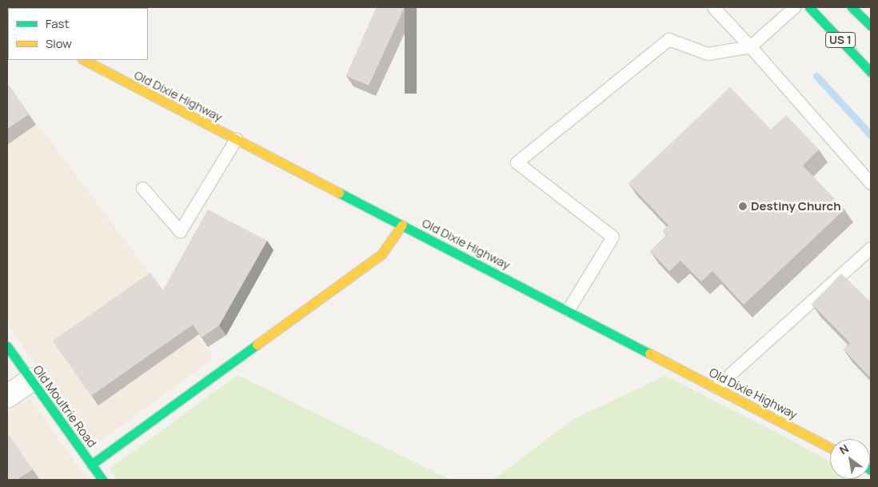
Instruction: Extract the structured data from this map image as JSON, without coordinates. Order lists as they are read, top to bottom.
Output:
{
  "streets": {
    "street": ["US 1", "Old Dixie Highway", "Old Moultrie Road"]
  },
  "places": ["Destiny Church"],
  "legend": ["Fast", "Slow"],
  "north": "top left"
}
